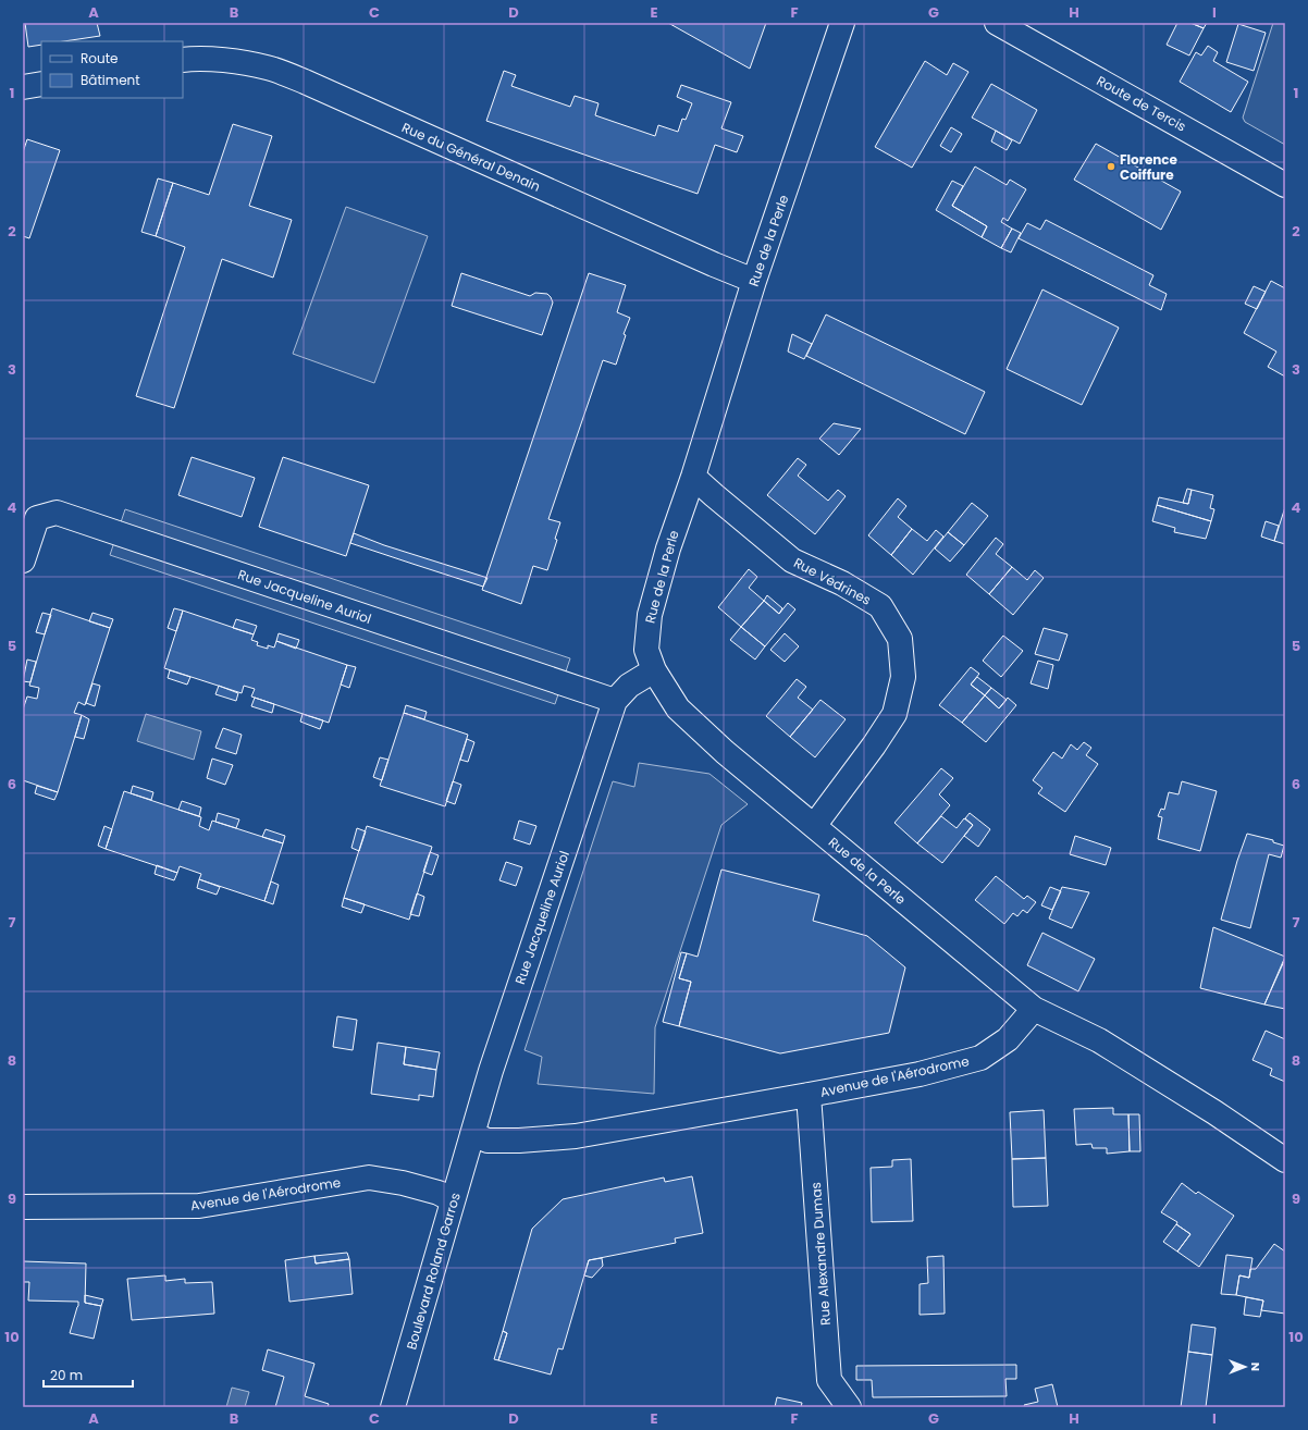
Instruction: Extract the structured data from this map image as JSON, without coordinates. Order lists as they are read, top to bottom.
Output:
{
  "streets": {
    "street": [
      "Route de Tercis",
      "Rue du Général Denain",
      "Rue de la Perle",
      "Rue Védrines",
      "Rue Jacqueline Auriol",
      "Avenue de l'Aérodrome",
      "Rue Alexandre Dumas",
      "Boulevard Roland Garros"
    ]
  },
  "crossings": [
    ["Rue du Général Denain", "Rue de la Perle"],
    ["Rue de la Perle", "Rue Védrines"],
    ["Rue de la Perle", "Rue Jacqueline Auriol"],
    ["Rue de la Perle", "Avenue de l'Aérodrome"],
    ["Rue Jacqueline Auriol", "Avenue de l'Aérodrome"],
    ["Rue Jacqueline Auriol", "Boulevard Roland Garros"],
    ["Avenue de l'Aérodrome", "Rue Alexandre Dumas"],
    ["Avenue de l'Aérodrome", "Boulevard Roland Garros"]
  ],
  "places": ["Florence Coiffure"],
  "legend": ["Route", "Bâtiment"],
  "scale_bar": "20 m",
  "north": "right",
  "grid": {
    "columns": [
      "A",
      "B",
      "C",
      "D",
      "E",
      "F",
      "G",
      "H",
      "I"
    ],
    "rows": [
      "1",
      "2",
      "3",
      "4",
      "5",
      "6",
      "7",
      "8",
      "9",
      "10"
    ]
  }
}
